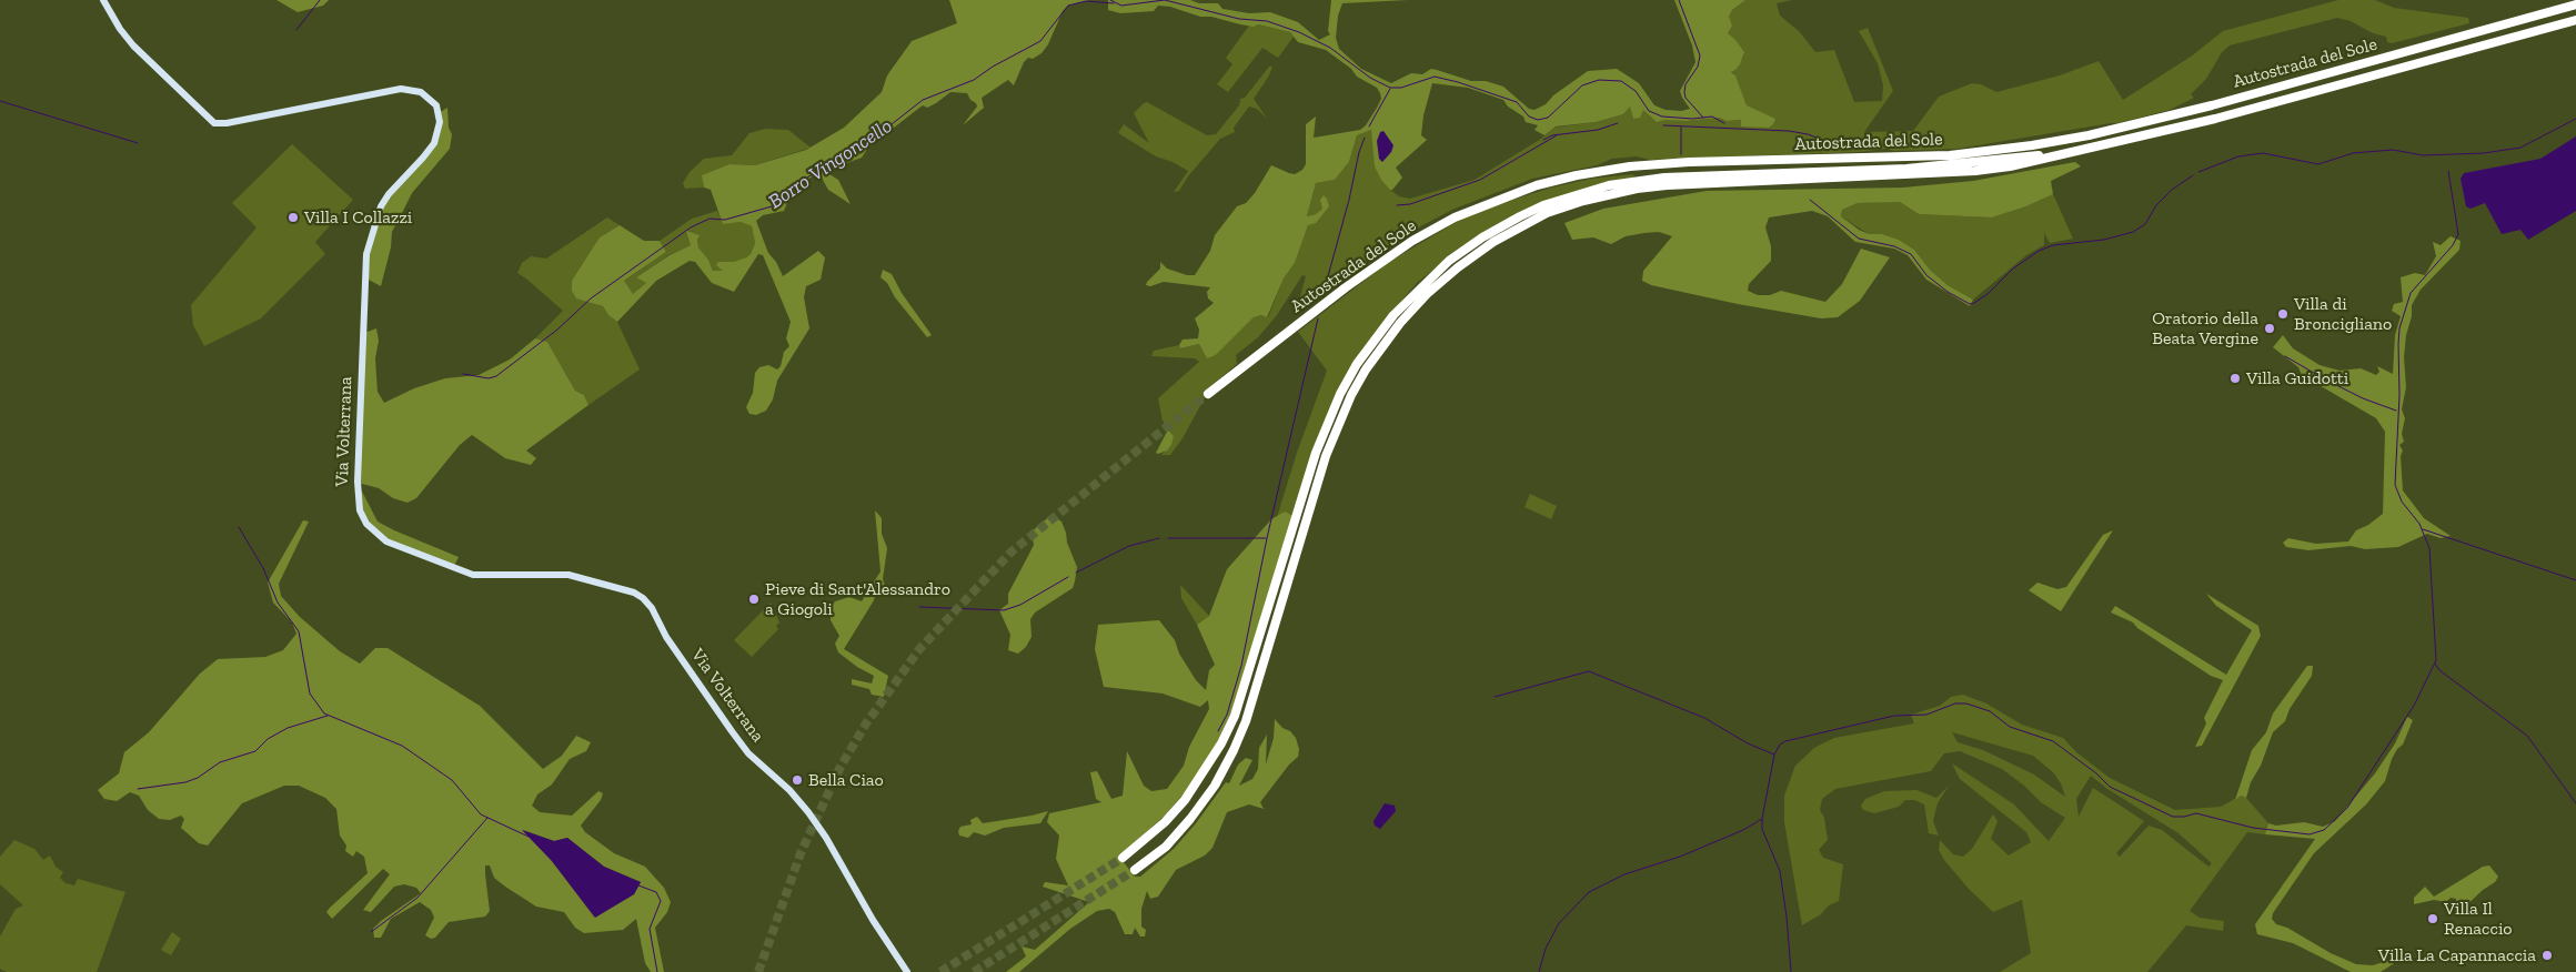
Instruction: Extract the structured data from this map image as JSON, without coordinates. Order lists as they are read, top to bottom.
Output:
{
  "streets": {
    "highway": ["Autostrada del Sole"],
    "main road": ["Via Volterrana"]
  },
  "water": ["Borro Vingoncello"],
  "places": [
    "Villa I Collazzi",
    "Villa di Broncigliano",
    "Oratorio della Beata Vergine",
    "Villa Guidotti",
    "Pieve di Sant'Alessandro a Giogoli",
    "Bella Ciao",
    "Villa Il Renaccio",
    "Villa La Capannaccia"
  ]
}
